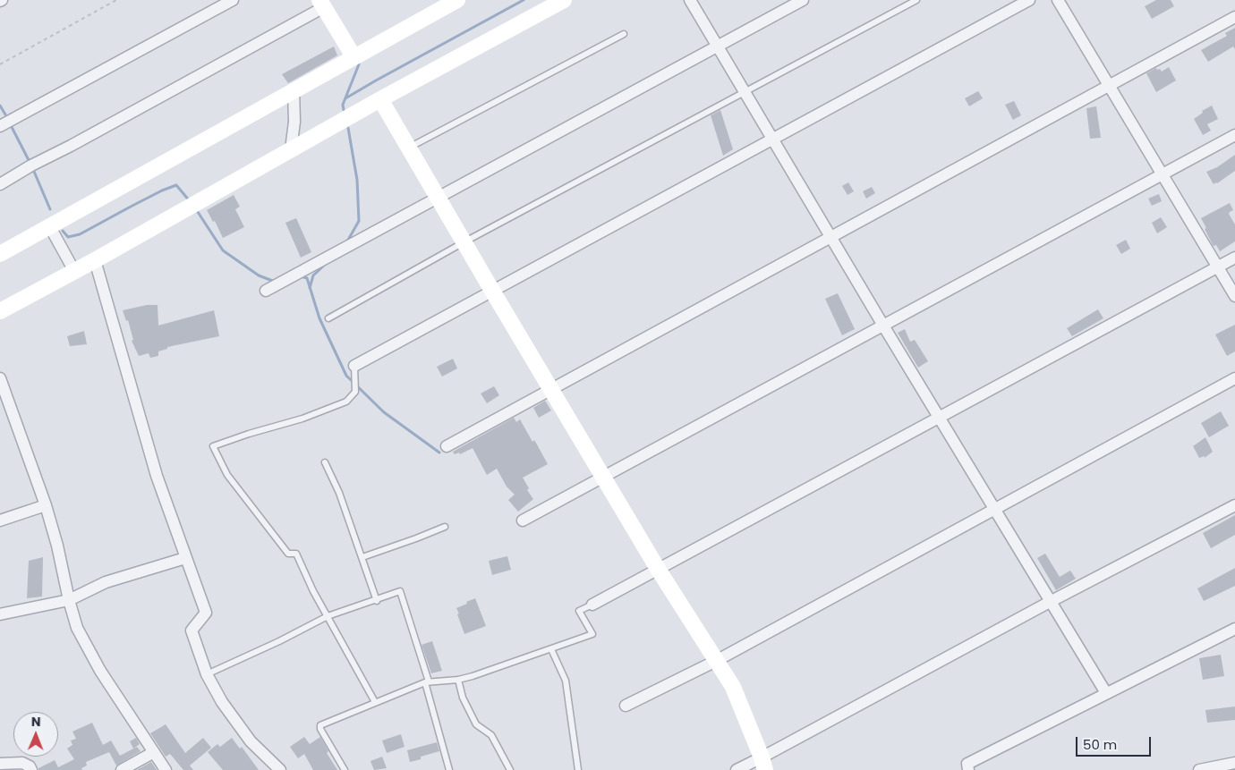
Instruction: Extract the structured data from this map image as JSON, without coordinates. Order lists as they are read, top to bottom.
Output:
{
  "scale_bar": "50 m",
  "north": "top"
}
